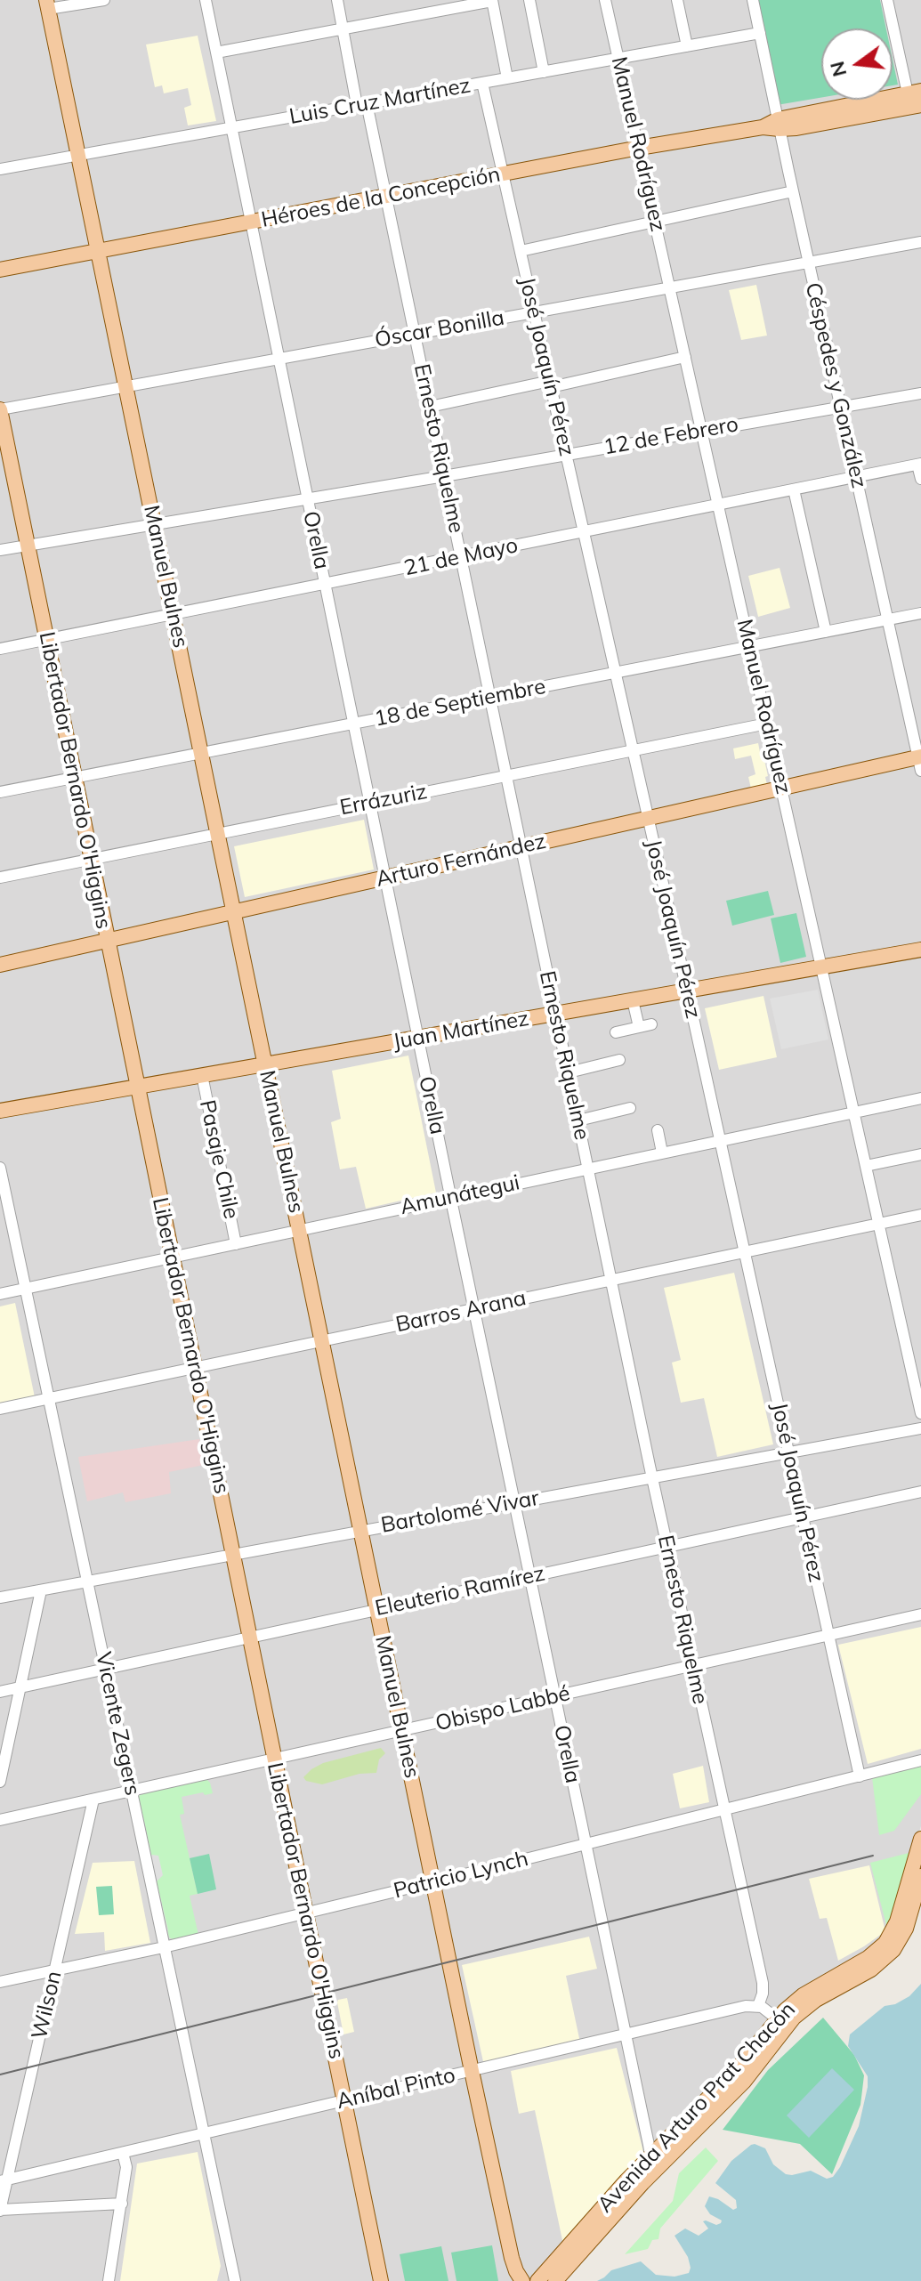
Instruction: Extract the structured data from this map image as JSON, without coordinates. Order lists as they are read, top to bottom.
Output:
{
  "streets": {
    "main road": [
      "Héroes de la Concepción",
      "Manuel Bulnes",
      "Libertador Bernardo O'Higgins",
      "Arturo Fernández",
      "Juan Martínez",
      "Avenida Arturo Prat Chacón"
    ],
    "street": [
      "Luis Cruz Martínez",
      "Manuel Rodríguez",
      "Óscar Bonilla",
      "José Joaquín Pérez",
      "Céspedes y González",
      "12 de Febrero",
      "Ernesto Riquelme",
      "Orella",
      "21 de Mayo",
      "18 de Septiembre",
      "Errázuriz",
      "Pasaje Chile",
      "Amunátegui",
      "Barros Arana",
      "Bartolomé Vivar",
      "Eleuterio Ramírez",
      "Obispo Labbé",
      "Vicente Zegers",
      "Patricio Lynch",
      "Wilson",
      "Aníbal Pinto"
    ]
  },
  "crossings": [
    ["Luis Cruz Martínez", "Manuel Rodríguez"],
    ["Luis Cruz Martínez", "José Joaquín Pérez"],
    ["Luis Cruz Martínez", "Céspedes y González"],
    ["Luis Cruz Martínez", "Ernesto Riquelme"],
    ["Luis Cruz Martínez", "Orella"],
    ["Luis Cruz Martínez", "Manuel Bulnes"],
    ["Manuel Rodríguez", "Héroes de la Concepción"],
    ["Manuel Rodríguez", "Óscar Bonilla"],
    ["Manuel Rodríguez", "12 de Febrero"],
    ["Manuel Rodríguez", "21 de Mayo"],
    ["Manuel Rodríguez", "18 de Septiembre"],
    ["Manuel Rodríguez", "Errázuriz"],
    ["Manuel Rodríguez", "Arturo Fernández"],
    ["Manuel Rodríguez", "Juan Martínez"],
    ["Manuel Rodríguez", "Amunátegui"],
    ["Manuel Rodríguez", "Barros Arana"],
    ["Héroes de la Concepción", "José Joaquín Pérez"],
    ["Héroes de la Concepción", "Céspedes y González"],
    ["Héroes de la Concepción", "Ernesto Riquelme"],
    ["Héroes de la Concepción", "Orella"],
    ["Héroes de la Concepción", "Manuel Bulnes"],
    ["Óscar Bonilla", "José Joaquín Pérez"],
    ["Óscar Bonilla", "Céspedes y González"],
    ["Óscar Bonilla", "Ernesto Riquelme"],
    ["Óscar Bonilla", "Orella"],
    ["Óscar Bonilla", "Manuel Bulnes"],
    ["Óscar Bonilla", "Libertador Bernardo O'Higgins"],
    ["José Joaquín Pérez", "12 de Febrero"],
    ["José Joaquín Pérez", "21 de Mayo"],
    ["José Joaquín Pérez", "18 de Septiembre"],
    ["José Joaquín Pérez", "Errázuriz"],
    ["José Joaquín Pérez", "Arturo Fernández"],
    ["José Joaquín Pérez", "Juan Martínez"],
    ["José Joaquín Pérez", "Amunátegui"],
    ["José Joaquín Pérez", "Barros Arana"],
    ["José Joaquín Pérez", "Bartolomé Vivar"],
    ["José Joaquín Pérez", "Eleuterio Ramírez"],
    ["José Joaquín Pérez", "Obispo Labbé"],
    ["José Joaquín Pérez", "Patricio Lynch"],
    ["Céspedes y González", "12 de Febrero"],
    ["Céspedes y González", "21 de Mayo"],
    ["Céspedes y González", "18 de Septiembre"],
    ["Céspedes y González", "Arturo Fernández"],
    ["12 de Febrero", "Ernesto Riquelme"],
    ["12 de Febrero", "Orella"],
    ["12 de Febrero", "Manuel Bulnes"],
    ["12 de Febrero", "Libertador Bernardo O'Higgins"],
    ["Ernesto Riquelme", "21 de Mayo"],
    ["Ernesto Riquelme", "18 de Septiembre"],
    ["Ernesto Riquelme", "Errázuriz"],
    ["Ernesto Riquelme", "Arturo Fernández"],
    ["Ernesto Riquelme", "Juan Martínez"],
    ["Ernesto Riquelme", "Amunátegui"],
    ["Ernesto Riquelme", "Barros Arana"],
    ["Ernesto Riquelme", "Bartolomé Vivar"],
    ["Ernesto Riquelme", "Eleuterio Ramírez"],
    ["Ernesto Riquelme", "Obispo Labbé"],
    ["Ernesto Riquelme", "Patricio Lynch"],
    ["Ernesto Riquelme", "Aníbal Pinto"],
    ["Orella", "21 de Mayo"],
    ["Orella", "18 de Septiembre"],
    ["Orella", "Errázuriz"],
    ["Orella", "Arturo Fernández"],
    ["Orella", "Juan Martínez"],
    ["Orella", "Amunátegui"],
    ["Orella", "Barros Arana"],
    ["Orella", "Bartolomé Vivar"],
    ["Orella", "Eleuterio Ramírez"],
    ["Orella", "Obispo Labbé"],
    ["Orella", "Patricio Lynch"],
    ["Orella", "Aníbal Pinto"],
    ["Orella", "Avenida Arturo Prat Chacón"],
    ["21 de Mayo", "Manuel Bulnes"],
    ["21 de Mayo", "Libertador Bernardo O'Higgins"],
    ["Manuel Bulnes", "18 de Septiembre"],
    ["Manuel Bulnes", "Errázuriz"],
    ["Manuel Bulnes", "Arturo Fernández"],
    ["Manuel Bulnes", "Juan Martínez"],
    ["Manuel Bulnes", "Amunátegui"],
    ["Manuel Bulnes", "Barros Arana"],
    ["Manuel Bulnes", "Bartolomé Vivar"],
    ["Manuel Bulnes", "Eleuterio Ramírez"],
    ["Manuel Bulnes", "Obispo Labbé"],
    ["Manuel Bulnes", "Patricio Lynch"],
    ["Manuel Bulnes", "Aníbal Pinto"],
    ["18 de Septiembre", "Libertador Bernardo O'Higgins"],
    ["Libertador Bernardo O'Higgins", "Errázuriz"],
    ["Libertador Bernardo O'Higgins", "Arturo Fernández"],
    ["Libertador Bernardo O'Higgins", "Juan Martínez"],
    ["Libertador Bernardo O'Higgins", "Amunátegui"],
    ["Libertador Bernardo O'Higgins", "Barros Arana"],
    ["Libertador Bernardo O'Higgins", "Bartolomé Vivar"],
    ["Libertador Bernardo O'Higgins", "Eleuterio Ramírez"],
    ["Libertador Bernardo O'Higgins", "Obispo Labbé"],
    ["Libertador Bernardo O'Higgins", "Patricio Lynch"],
    ["Libertador Bernardo O'Higgins", "Aníbal Pinto"],
    ["Juan Martínez", "Pasaje Chile"],
    ["Pasaje Chile", "Amunátegui"],
    ["Amunátegui", "Vicente Zegers"],
    ["Barros Arana", "Vicente Zegers"],
    ["Bartolomé Vivar", "Vicente Zegers"],
    ["Eleuterio Ramírez", "Vicente Zegers"],
    ["Obispo Labbé", "Vicente Zegers"],
    ["Obispo Labbé", "Wilson"],
    ["Vicente Zegers", "Patricio Lynch"],
    ["Vicente Zegers", "Aníbal Pinto"],
    ["Patricio Lynch", "Wilson"],
    ["Wilson", "Aníbal Pinto"]
  ],
  "north": "left"
}
